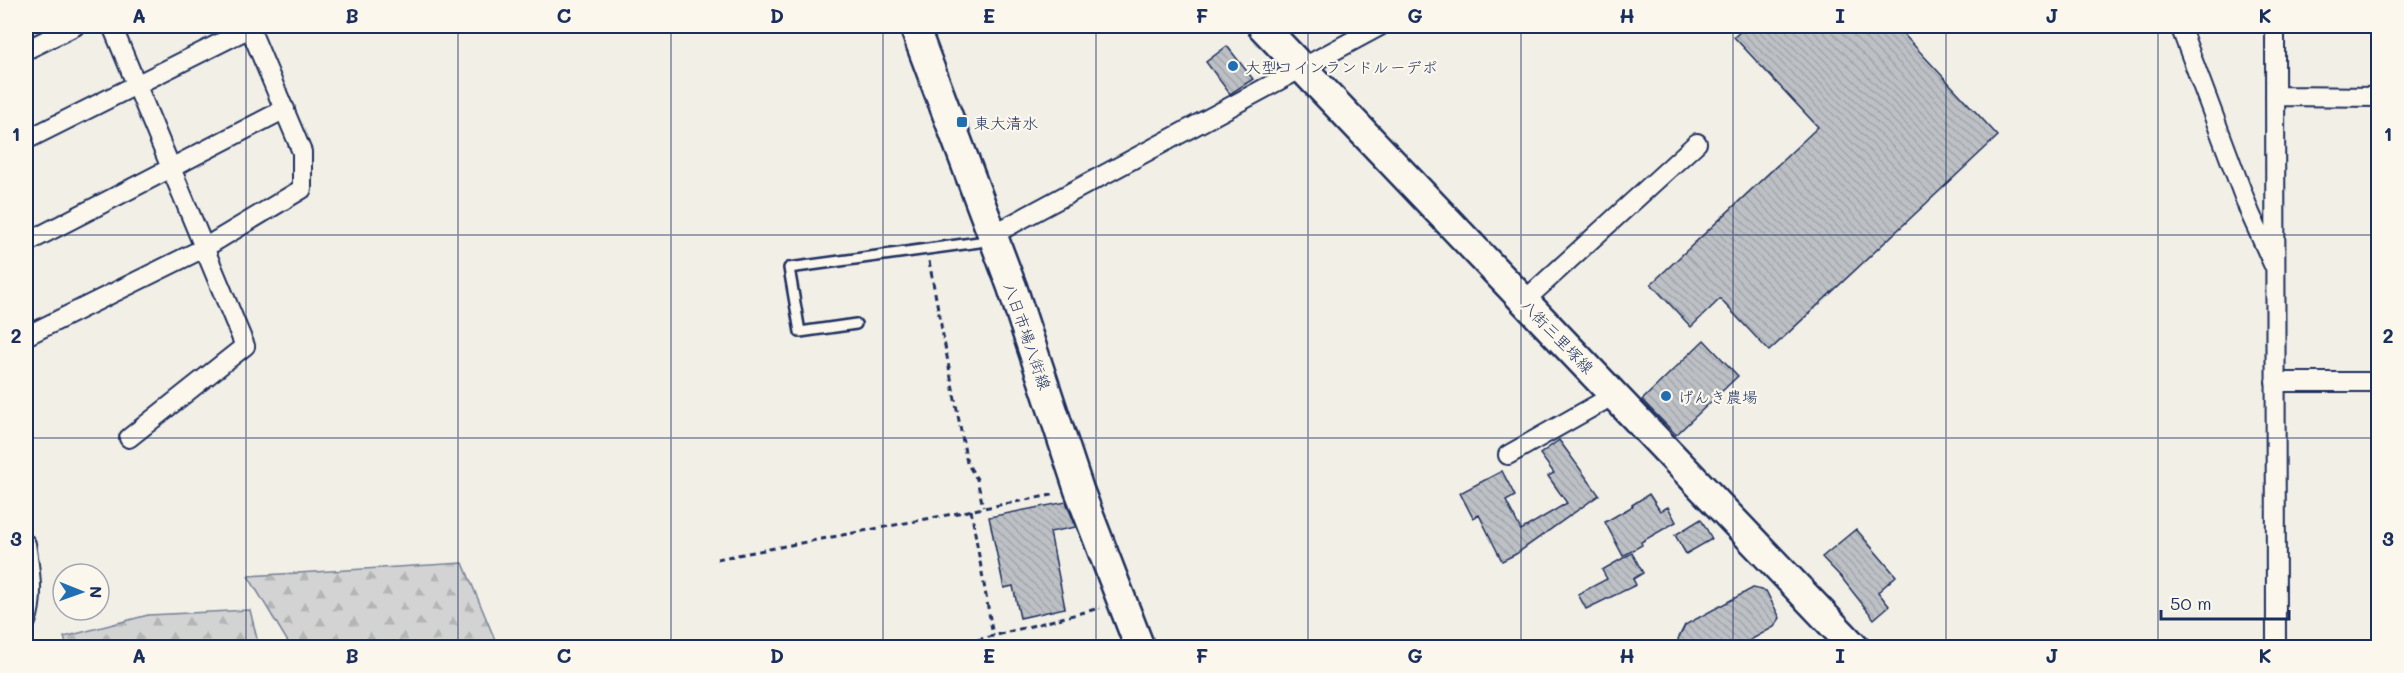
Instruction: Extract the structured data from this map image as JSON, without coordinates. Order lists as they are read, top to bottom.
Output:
{
  "streets": {
    "main road": ["八日市場八街線", "八街三里塚線"]
  },
  "places": {
    "other": ["大型コインランドルーデポ", "げんき農場"],
    "transit": ["東大清水"]
  },
  "scale_bar": "50 m",
  "north": "right",
  "grid": {
    "columns": [
      "A",
      "B",
      "C",
      "D",
      "E",
      "F",
      "G",
      "H",
      "I",
      "J",
      "K"
    ],
    "rows": ["1", "2", "3"]
  }
}
